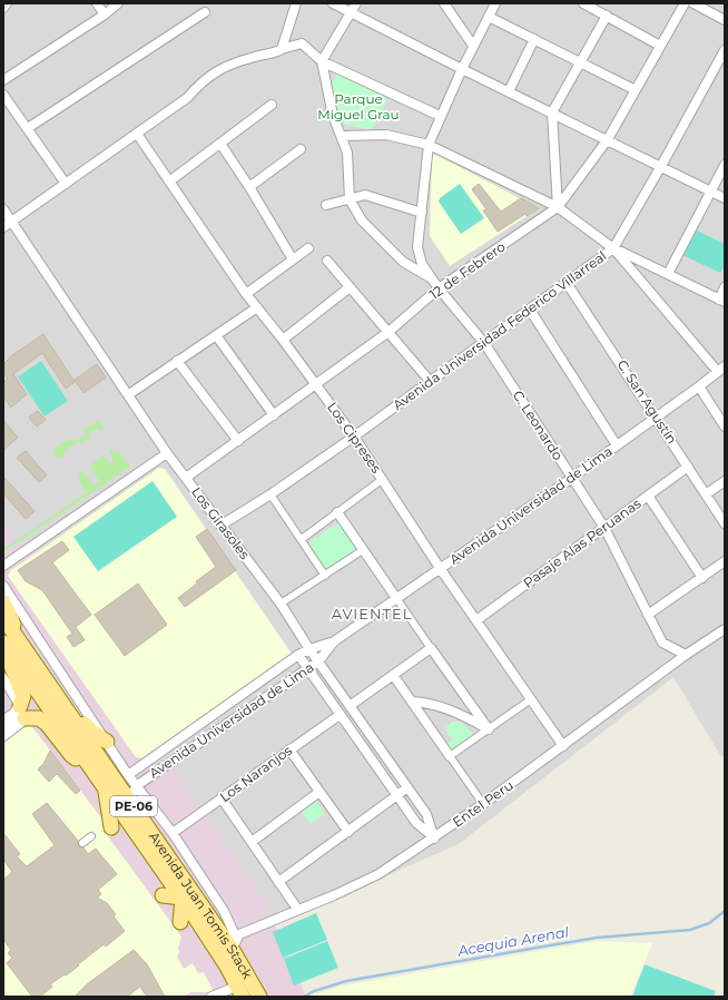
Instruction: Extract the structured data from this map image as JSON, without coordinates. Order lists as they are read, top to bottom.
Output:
{
  "streets": {
    "main road": ["PE-06", "Avenida Juan Tomis Stack"],
    "street": [
      "12 de Febrero",
      "Avenida Universidad Federico Villarreal",
      "C. San Agustín",
      "C. Leonardo",
      "Los Cipreses",
      "Avenida Universidad de Lima",
      "Los Girasoles",
      "Pasaje Alas Peruanas",
      "Los Naranjos",
      "Entel Peru"
    ]
  },
  "crossings": [
    ["12 de Febrero", "C. Leonardo"],
    ["12 de Febrero", "Los Cipreses"],
    ["12 de Febrero", "Los Girasoles"],
    ["Avenida Universidad Federico Villarreal", "C. San Agustín"],
    ["Avenida Universidad Federico Villarreal", "C. Leonardo"],
    ["Avenida Universidad Federico Villarreal", "Los Cipreses"],
    ["Avenida Universidad Federico Villarreal", "Los Girasoles"],
    ["C. San Agustín", "Avenida Universidad de Lima"],
    ["C. San Agustín", "Pasaje Alas Peruanas"],
    ["C. Leonardo", "Avenida Universidad de Lima"],
    ["C. Leonardo", "Pasaje Alas Peruanas"],
    ["C. Leonardo", "Entel Peru"],
    ["Los Cipreses", "Avenida Universidad de Lima"],
    ["Los Cipreses", "Pasaje Alas Peruanas"],
    ["Los Cipreses", "Entel Peru"],
    ["Avenida Universidad de Lima", "Los Girasoles"],
    ["Avenida Universidad de Lima", "Avenida Juan Tomis Stack"],
    ["Los Girasoles", "Entel Peru"],
    ["Los Naranjos", "Avenida Juan Tomis Stack"],
    ["Entel Peru", "Avenida Juan Tomis Stack"]
  ],
  "districts": ["AVIENTEL"],
  "water": ["Acequia Arenal"],
  "parks": ["Parque Miguel Grau"]
}
